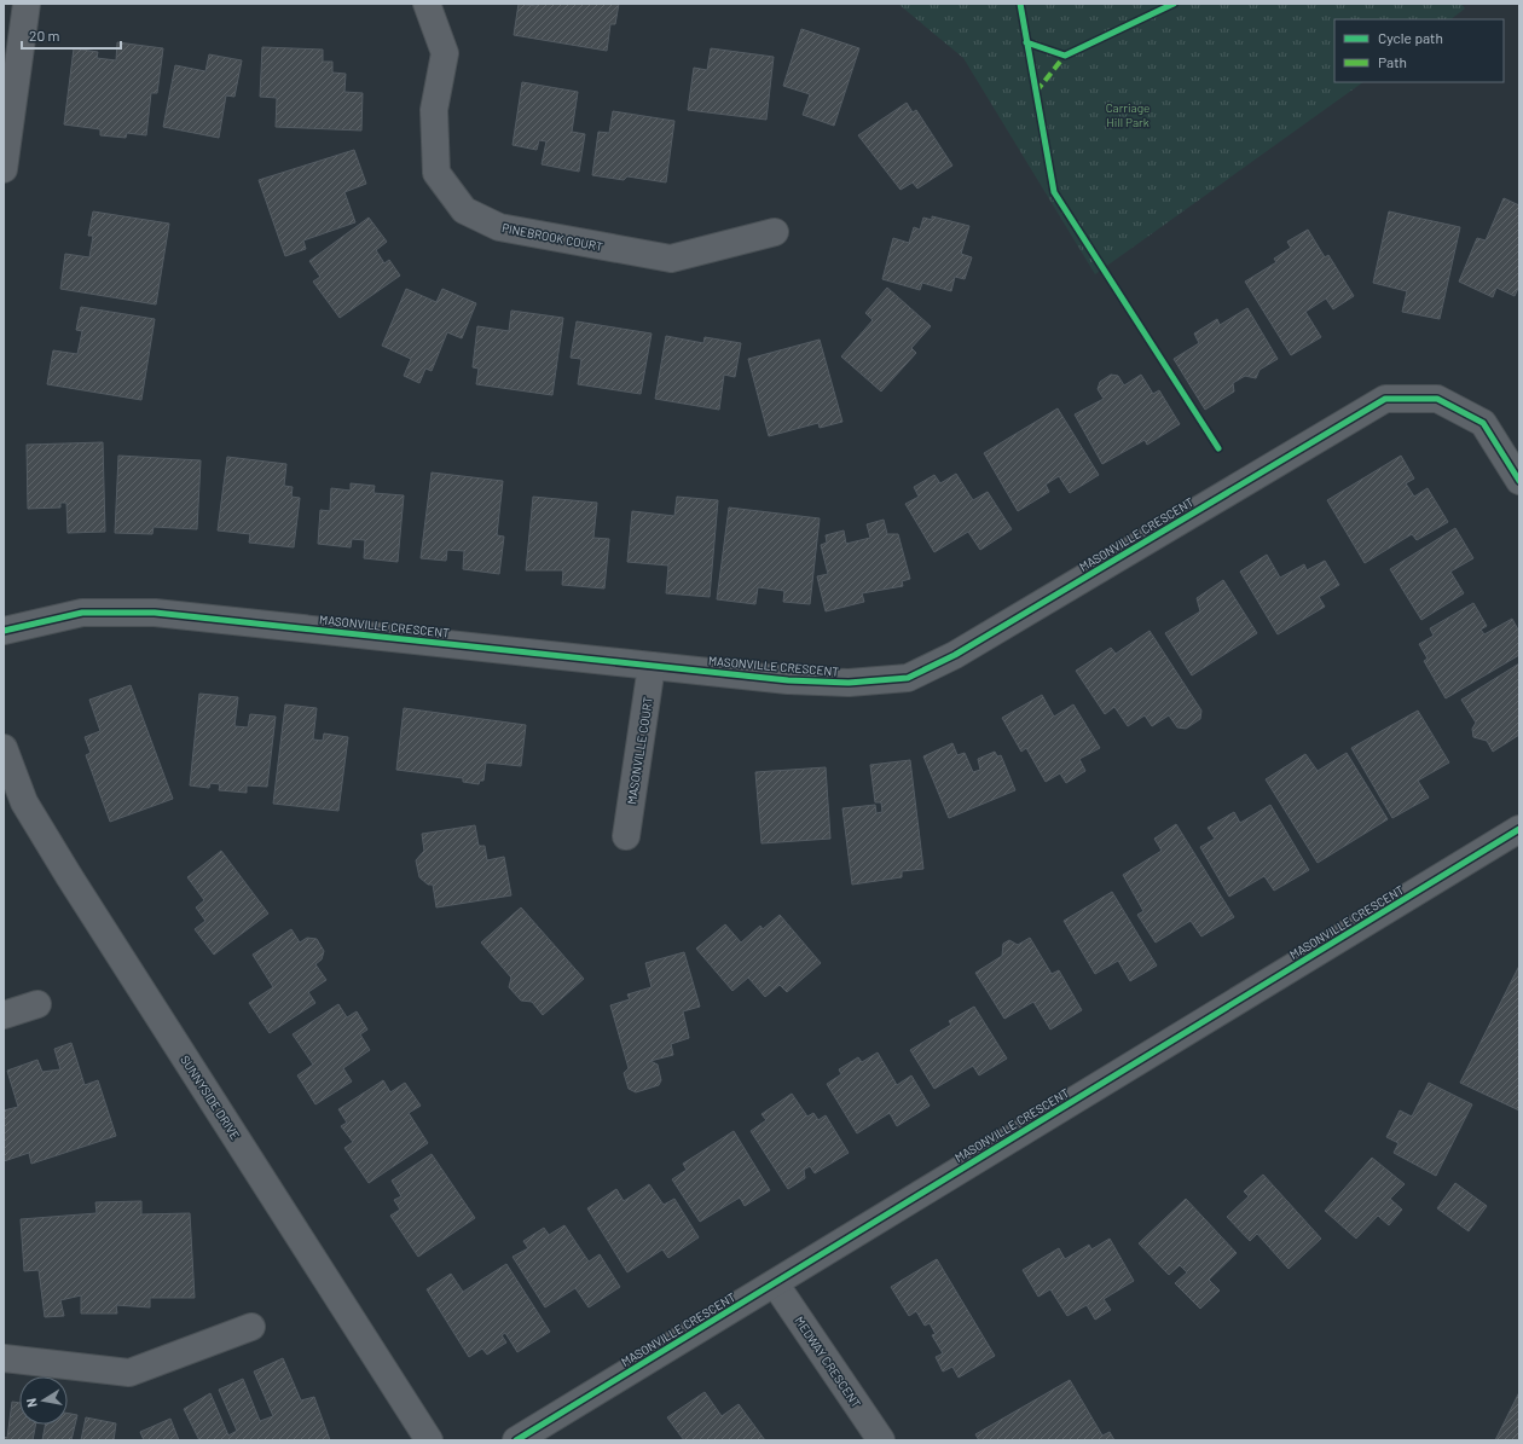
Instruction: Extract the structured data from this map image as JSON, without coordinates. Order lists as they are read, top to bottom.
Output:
{
  "streets": {
    "street": [
      "PINEBROOK COURT",
      "MASONVILLE CRESCENT",
      "MASONVILLE COURT",
      "SUNNYSIDE DRIVE",
      "MEDWAY CRESCENT"
    ]
  },
  "crossings": [
    ["MASONVILLE CRESCENT", "MASONVILLE COURT"],
    ["MASONVILLE CRESCENT", "MEDWAY CRESCENT"]
  ],
  "parks": ["Carriage Hill Park"],
  "legend": ["Cycle path", "Path"],
  "scale_bar": "20 m",
  "north": "left"
}
